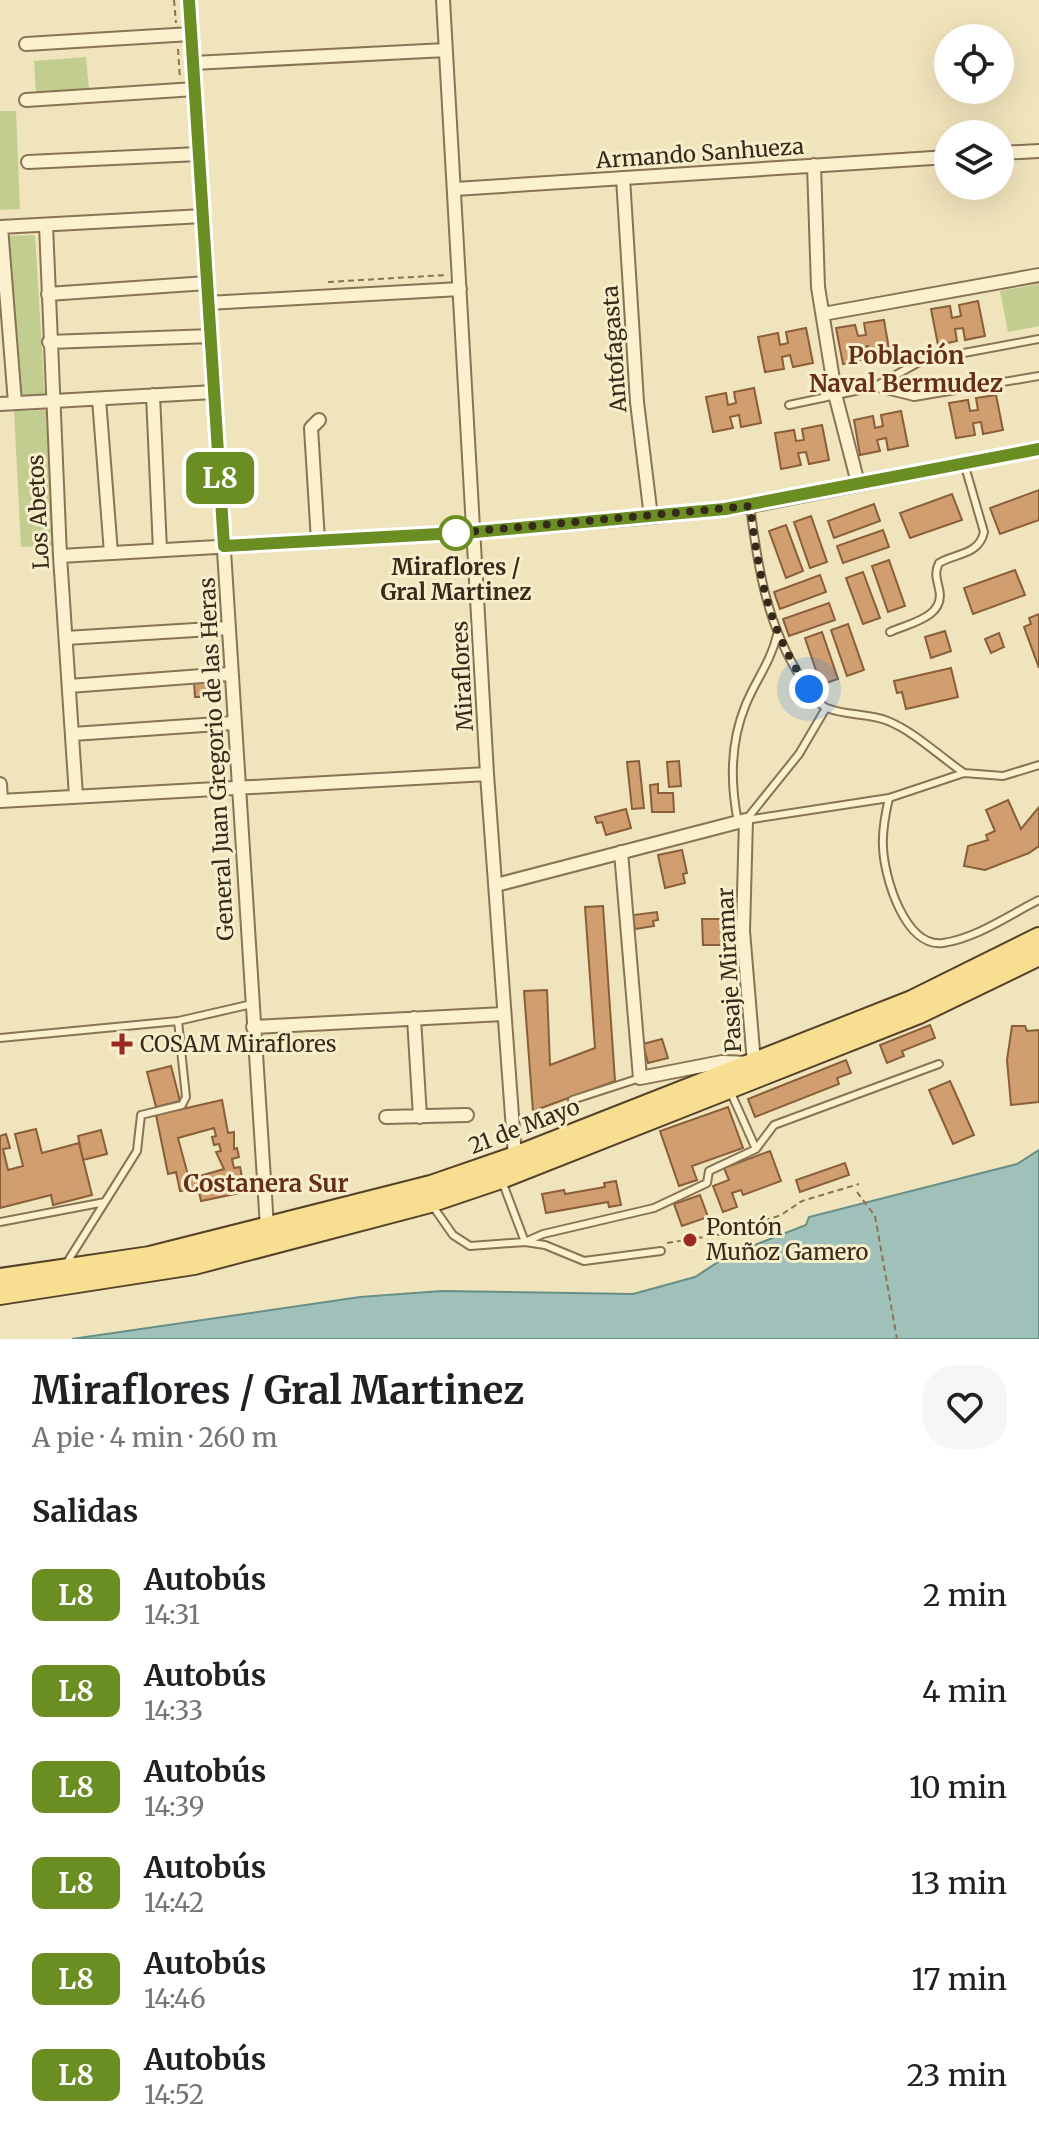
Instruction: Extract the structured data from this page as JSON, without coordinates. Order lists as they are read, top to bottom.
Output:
{
  "streets": {
    "main road": ["21 de Mayo"],
    "street": [
      "Armando Sanhueza",
      "Antofagasta",
      "Los Abetos",
      "Miraflores",
      "General Juan Gregorio de las Heras",
      "Pasaje Miramar"
    ]
  },
  "crossings": [
    ["Armando Sanhueza", "Antofagasta"],
    ["Armando Sanhueza", "Miraflores"],
    ["Miraflores", "21 de Mayo"],
    ["General Juan Gregorio de las Heras", "21 de Mayo"],
    ["Pasaje Miramar", "21 de Mayo"]
  ],
  "districts": ["Población Naval Bermudez", "Costanera Sur"],
  "places": {
    "other": ["Miraflores / Gral Martinez", "Pontón Muñoz Gamero"],
    "health": ["COSAM Miraflores"]
  },
  "lines": ["bus line L8"],
  "page": {
    "on_map": "L8",
    "heading": [
      ["Miraflores / Gral Martinez", "A pie · 4 min · 260 m"],
      "Salidas"
    ],
    "list": [
      {
        "mark": "L8",
        "name": "Autobús",
        "note": "14:31",
        "value": "2 min"
      },
      {
        "mark": "L8",
        "name": "Autobús",
        "note": "14:33",
        "value": "4 min"
      },
      {
        "mark": "L8",
        "name": "Autobús",
        "note": "14:39",
        "value": "10 min"
      },
      {
        "mark": "L8",
        "name": "Autobús",
        "note": "14:42",
        "value": "13 min"
      },
      {
        "mark": "L8",
        "name": "Autobús",
        "note": "14:46",
        "value": "17 min"
      },
      {
        "mark": "L8",
        "name": "Autobús",
        "note": "14:52",
        "value": "23 min"
      }
    ]
  }
}
